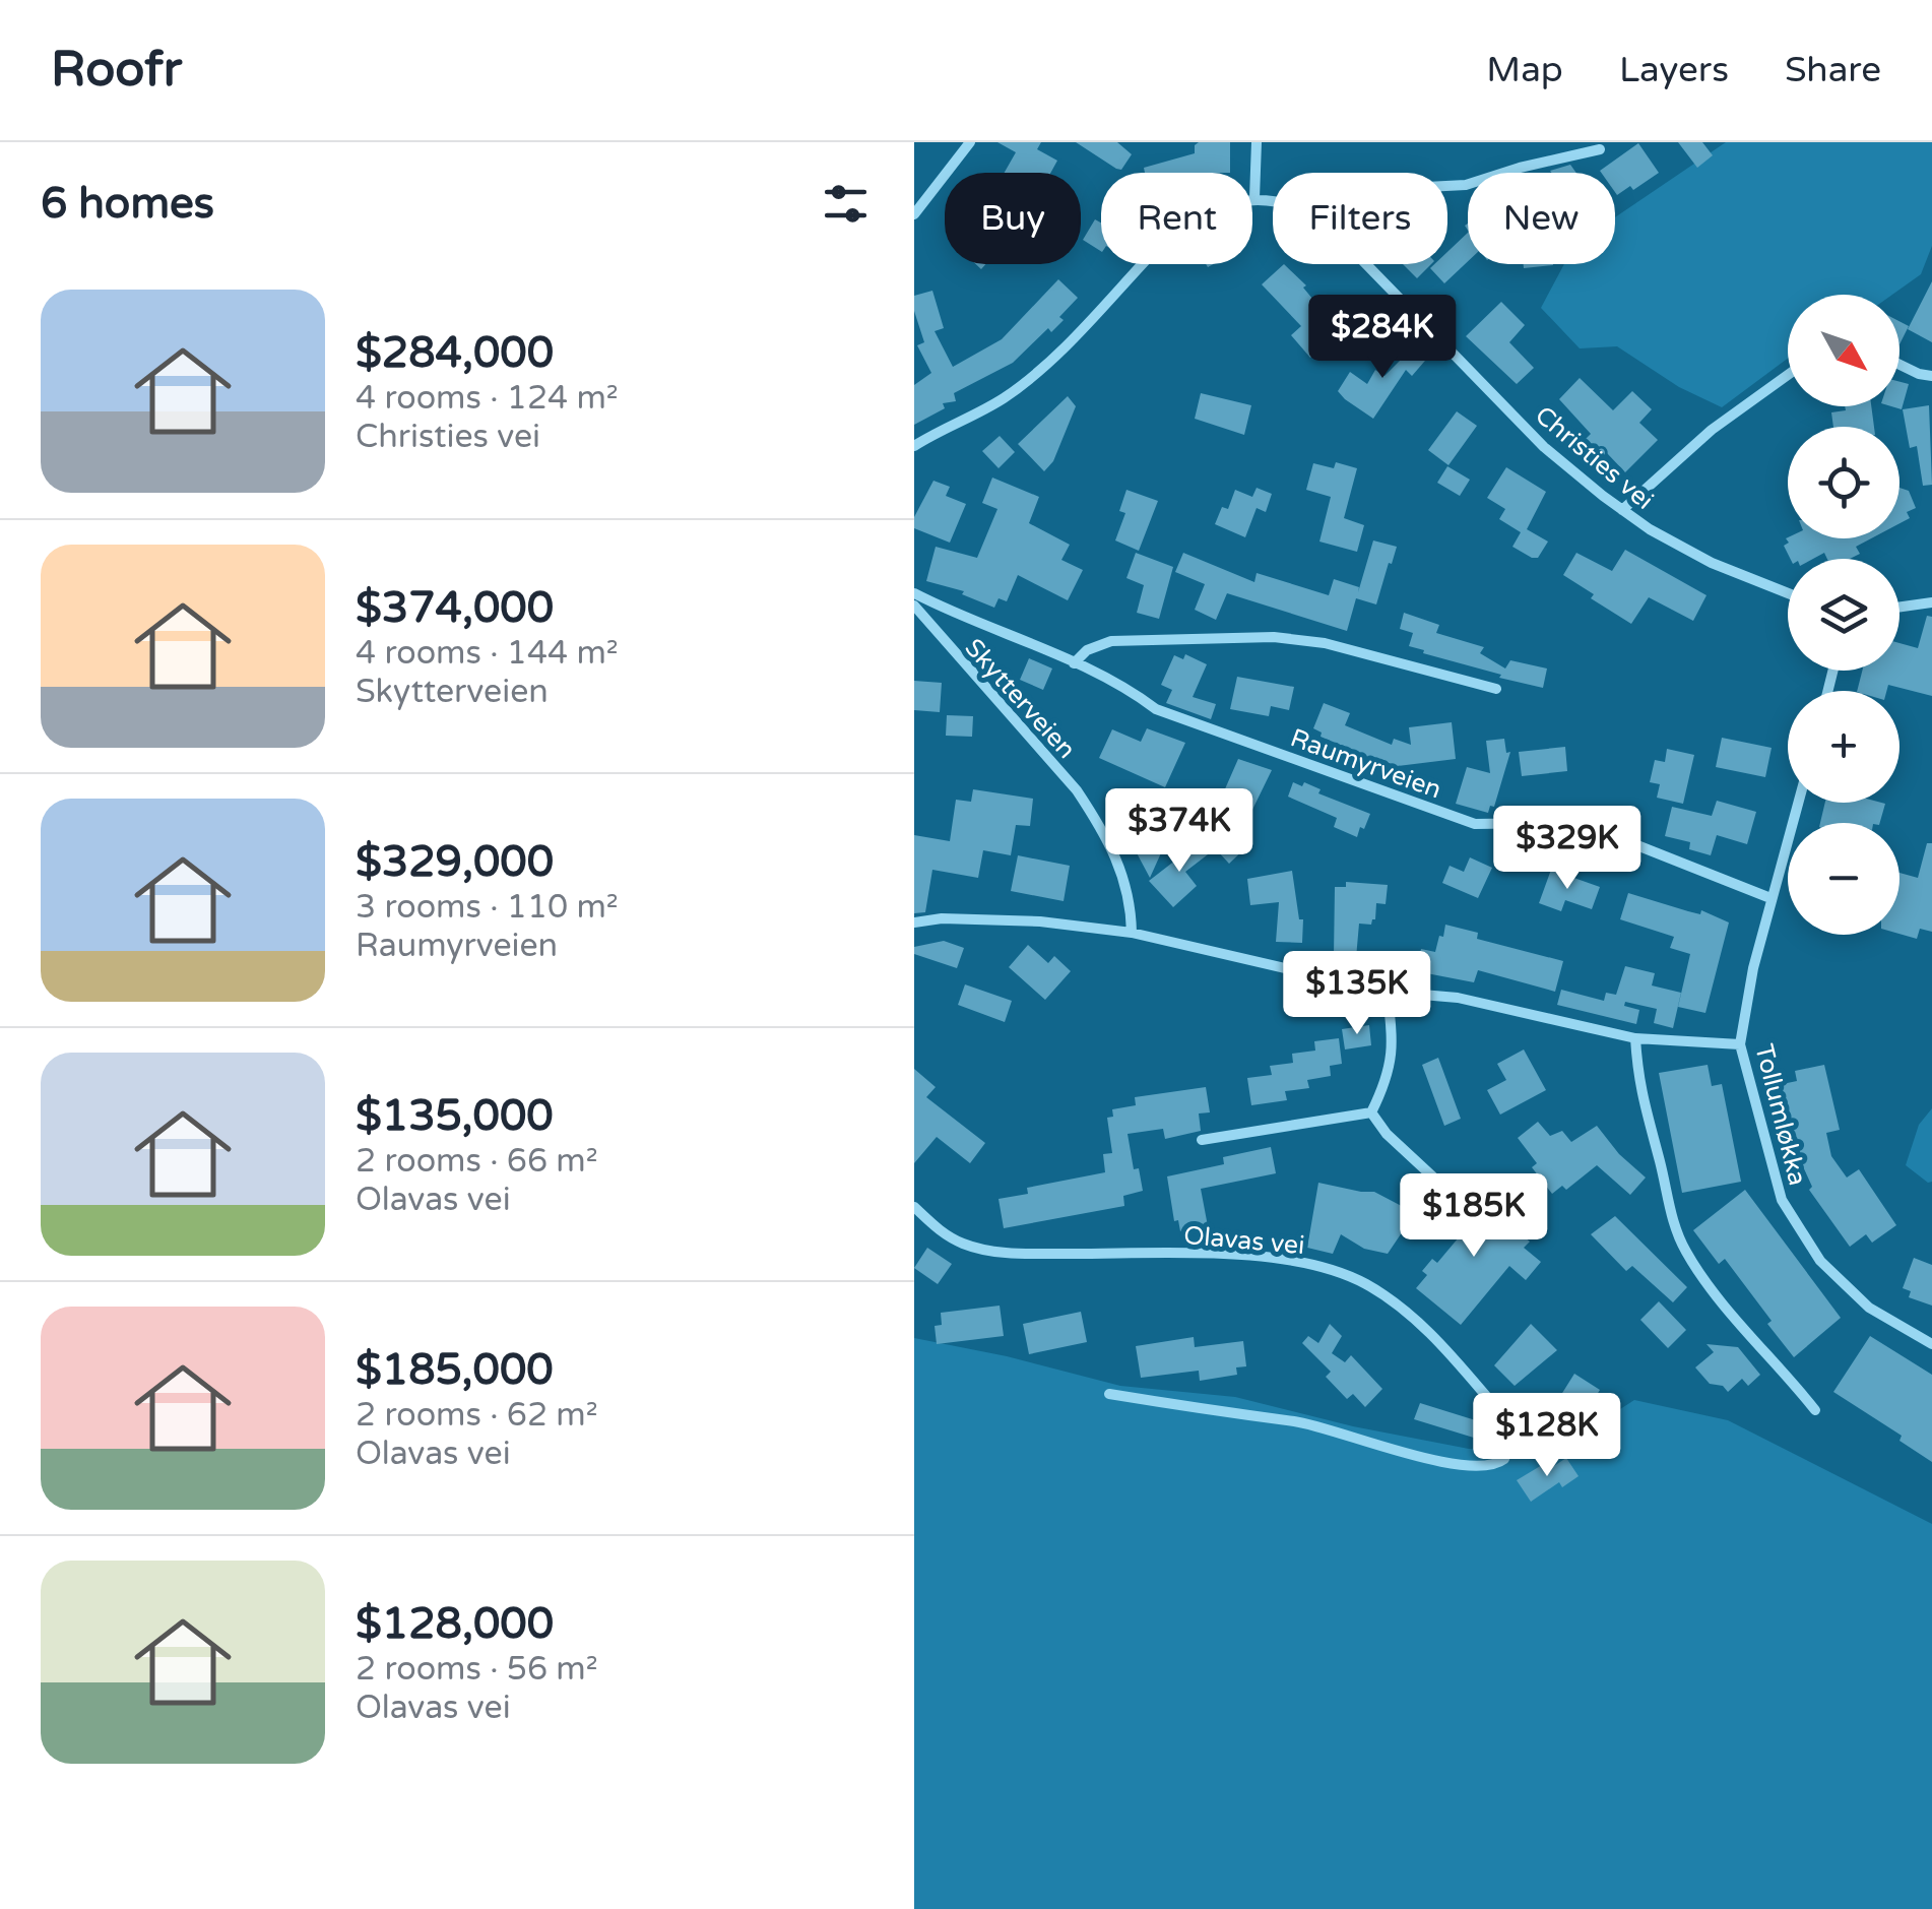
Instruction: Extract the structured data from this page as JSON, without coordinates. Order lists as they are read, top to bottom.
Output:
{
  "streets": {
    "street": [
      "Christies vei",
      "Skytterveien",
      "Raumyrveien",
      "Tollumløkka",
      "Olavas vei"
    ]
  },
  "crossings": [
    ["Raumyrveien", "Tollumløkka"]
  ],
  "north": "bottom right",
  "page": {
    "header": "Roofr",
    "nav": ["Map", "Layers", "Share"],
    "heading": "6 homes",
    "chip": [
      "Buy",
      "Rent",
      "Filters",
      "New"
    ],
    "list": [
      {
        "name": "$284,000",
        "note": "4 rooms · 124 m² · Christies vei"
      },
      {
        "name": "$374,000",
        "note": "4 rooms · 144 m² · Skytterveien"
      },
      {
        "name": "$329,000",
        "note": "3 rooms · 110 m² · Raumyrveien"
      },
      {
        "name": "$135,000",
        "note": "2 rooms · 66 m² · Olavas vei"
      },
      {
        "name": "$185,000",
        "note": "2 rooms · 62 m² · Olavas vei"
      },
      {
        "name": "$128,000",
        "note": "2 rooms · 56 m² · Olavas vei"
      }
    ],
    "map_buttons": ["+", "−"],
    "price": [
      "$284K",
      "$374K",
      "$329K",
      "$135K",
      "$185K",
      "$128K"
    ]
  }
}
